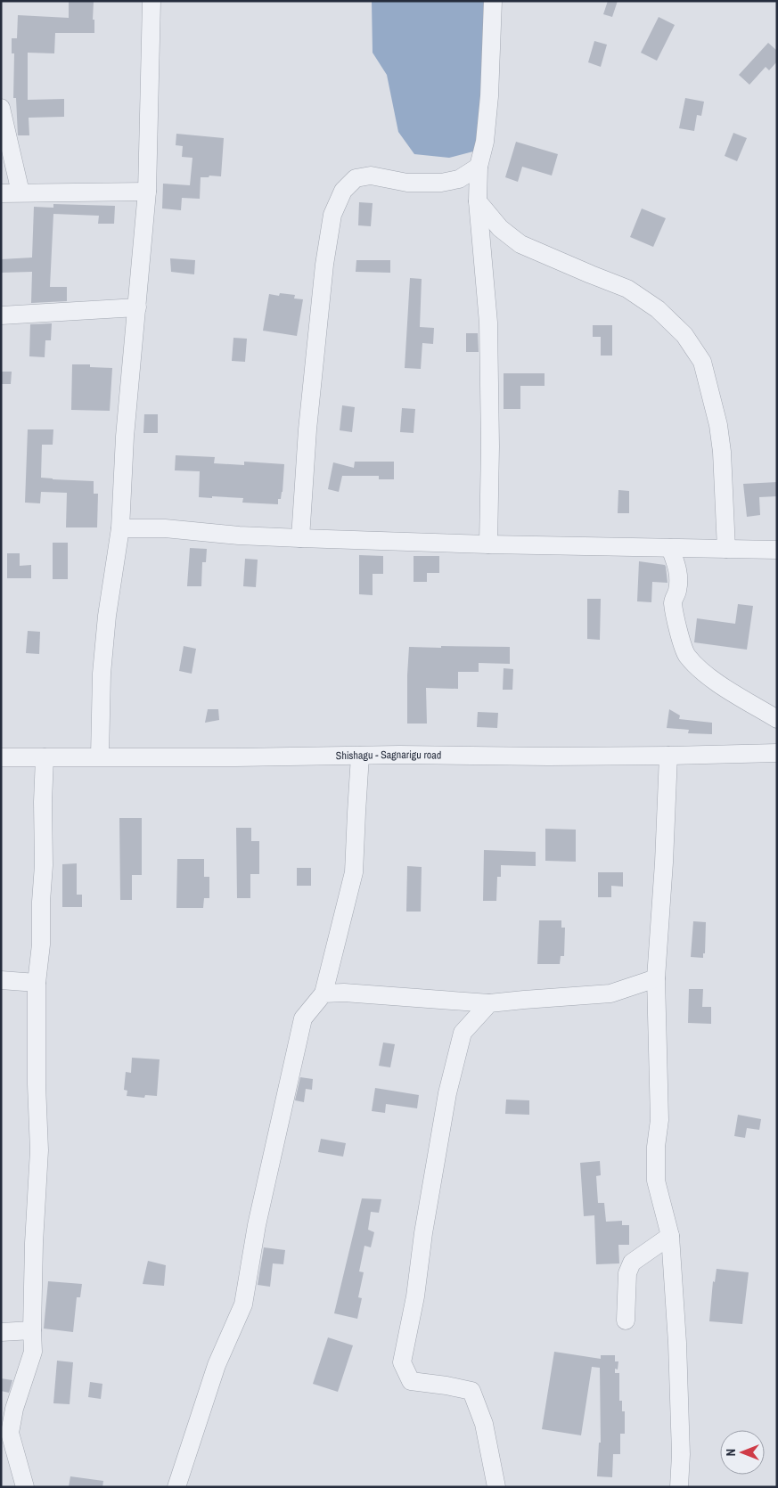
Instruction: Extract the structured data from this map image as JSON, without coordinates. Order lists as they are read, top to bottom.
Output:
{
  "streets": {
    "street": ["Shishagu - Sagnarigu road"]
  },
  "north": "left"
}
